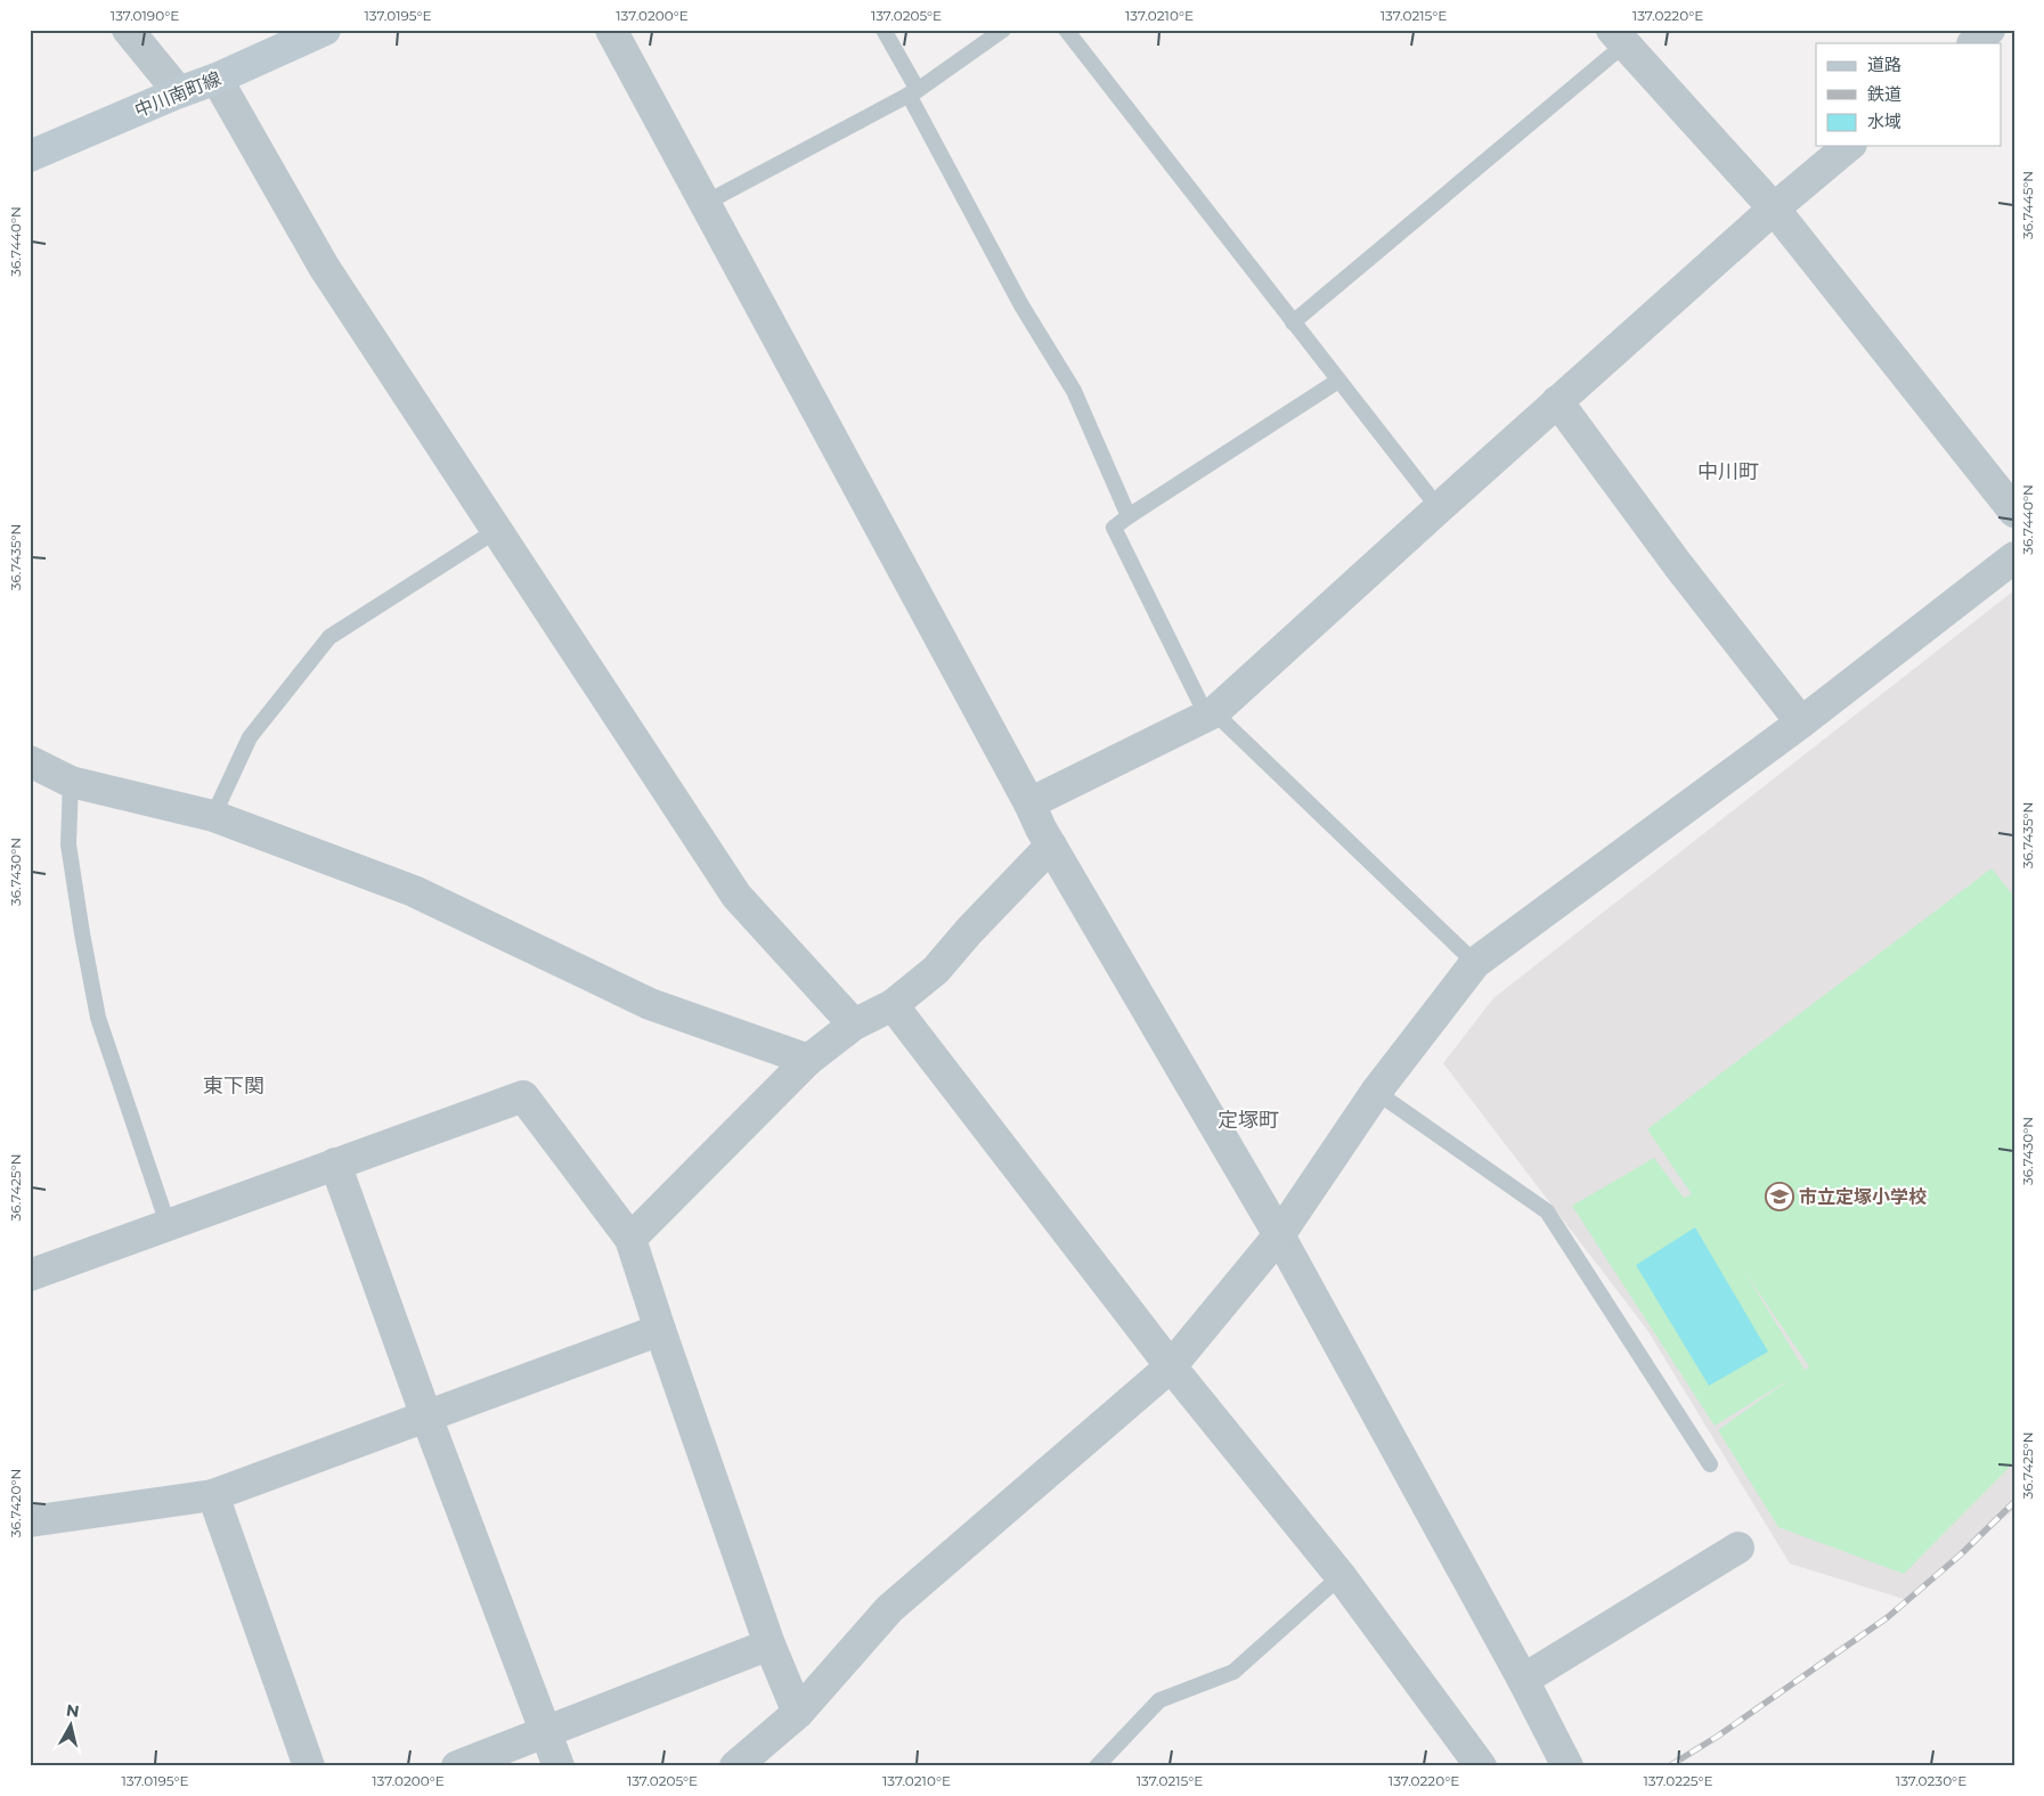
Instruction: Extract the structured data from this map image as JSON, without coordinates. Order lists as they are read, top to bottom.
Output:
{
  "streets": {
    "main road": ["中川南町線"]
  },
  "districts": ["中川町", "東下関", "定塚町"],
  "places": {
    "school or university": ["市立定塚小学校"]
  },
  "legend": ["道路", "鉄道", "水域"],
  "north": "top",
  "coordinates": [
    "137.0190°E",
    "137.0195°E",
    "137.0200°E",
    "137.0205°E",
    "137.0210°E",
    "137.0215°E",
    "137.0220°E",
    "36.7445°N",
    "36.7440°N",
    "36.7435°N",
    "36.7430°N",
    "36.7425°N",
    "36.7420°N",
    "137.0225°E",
    "137.0230°E"
  ]
}
